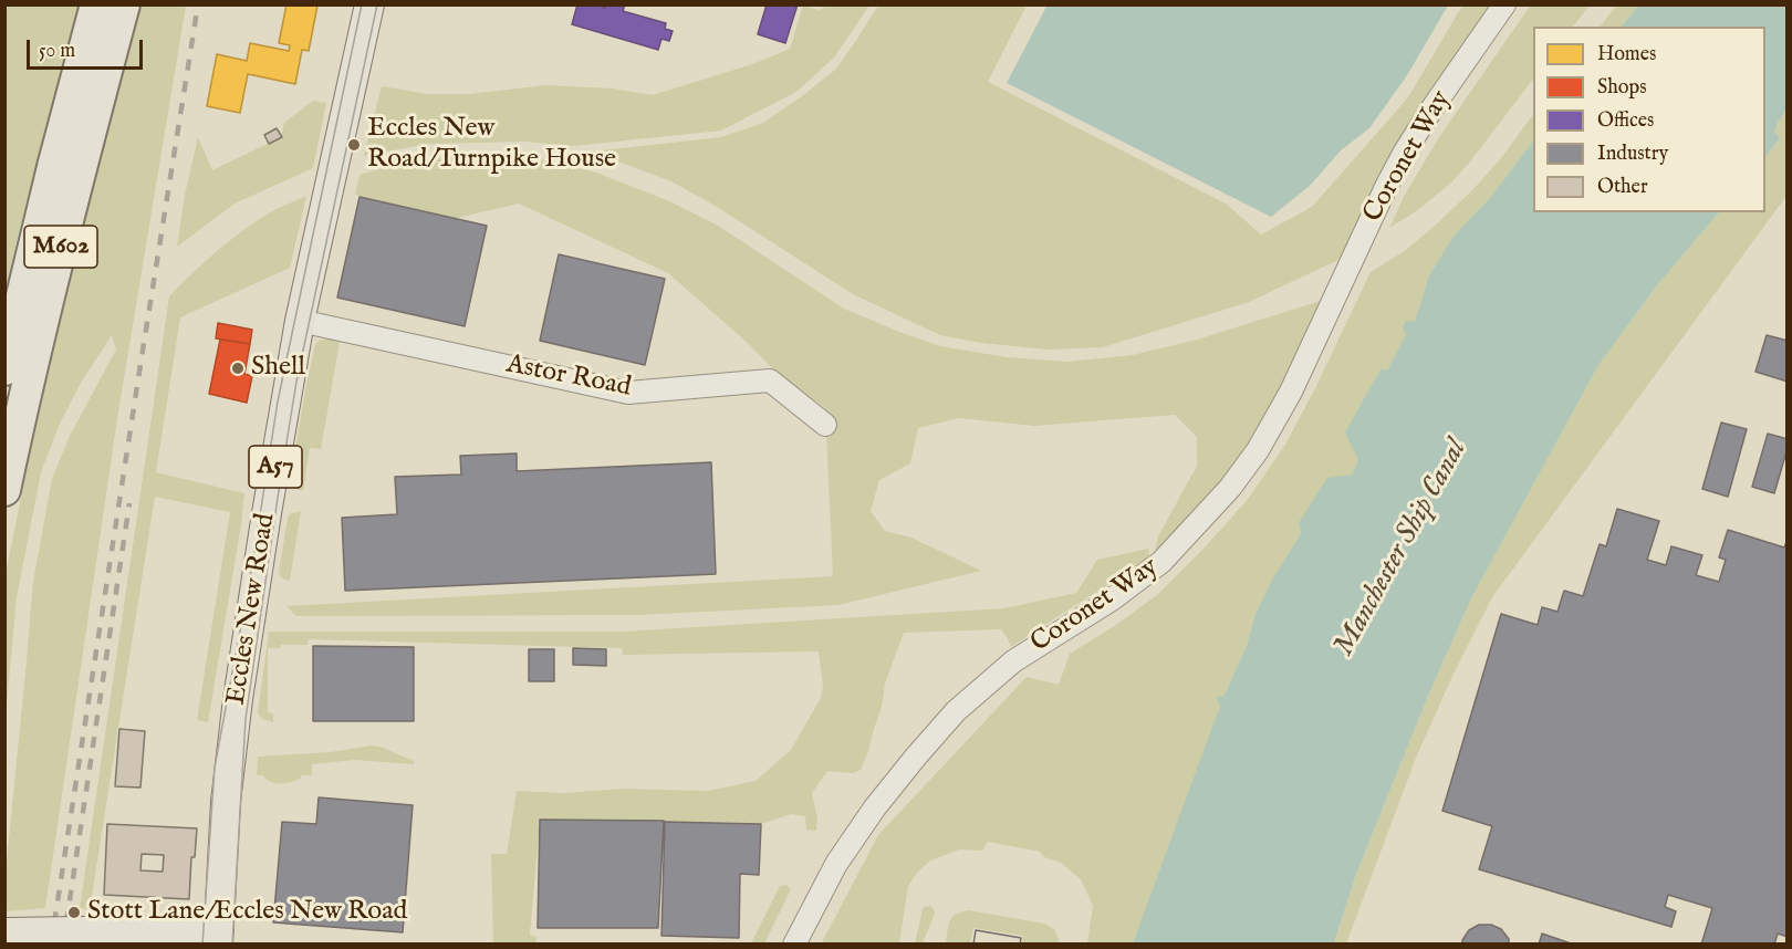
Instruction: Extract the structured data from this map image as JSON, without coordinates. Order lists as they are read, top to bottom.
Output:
{
  "streets": {
    "highway": ["M602"],
    "main road": ["A57", "Eccles New Road"],
    "street": ["Coronet Way", "Astor Road"]
  },
  "crossings": [
    ["Astor Road", "Eccles New Road"]
  ],
  "water": ["Manchester Ship Canal"],
  "places": ["Eccles New Road/Turnpike House", "Shell", "Stott Lane/Eccles New Road"],
  "legend": [
    "Homes",
    "Shops",
    "Offices",
    "Industry",
    "Other"
  ],
  "scale_bar": "50 m"
}
